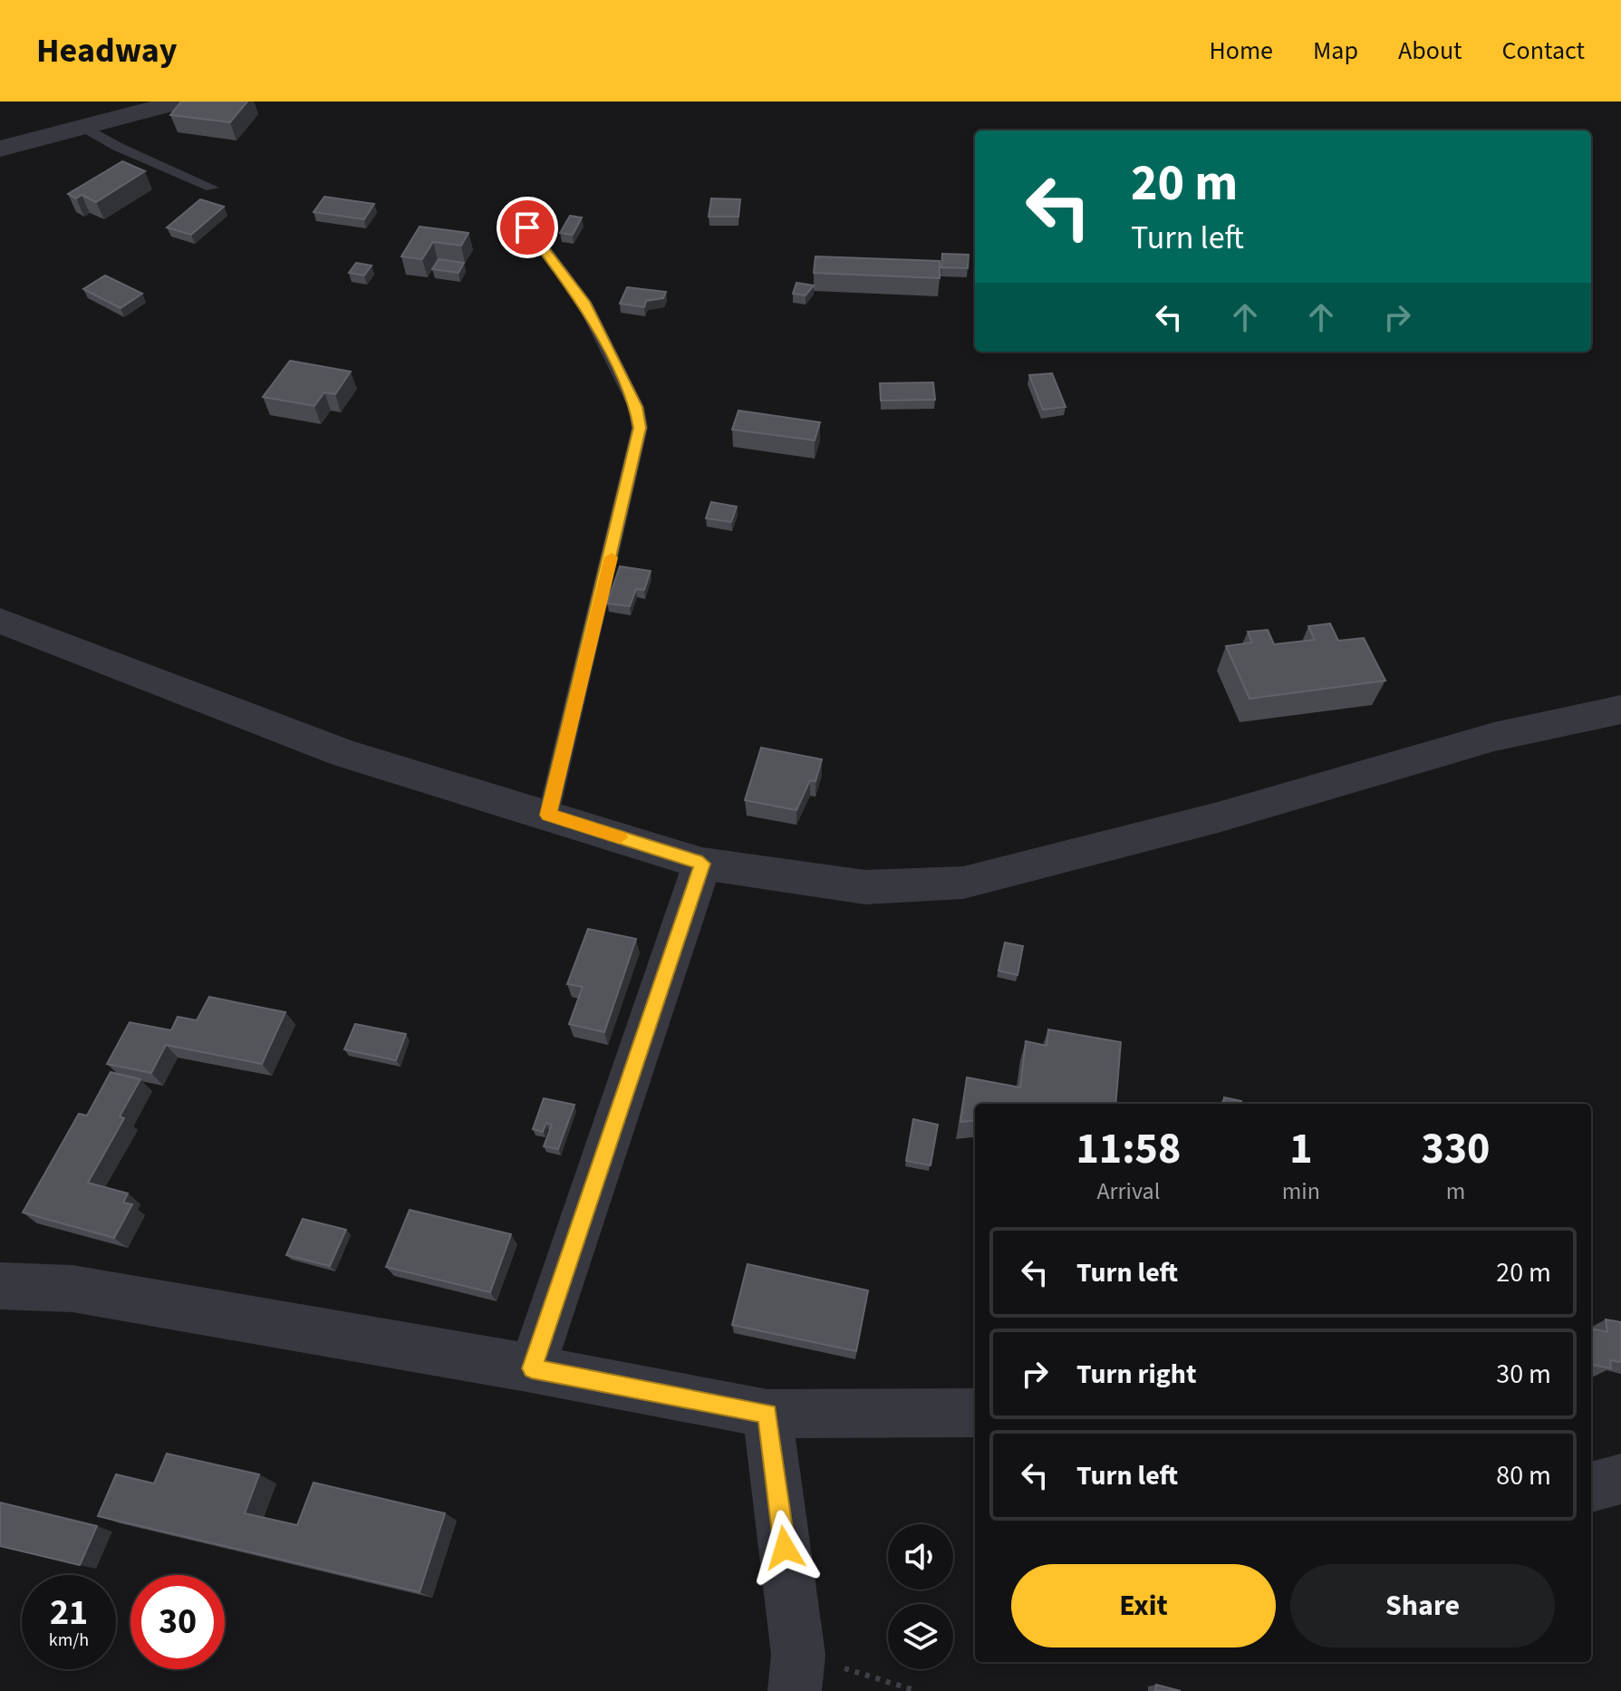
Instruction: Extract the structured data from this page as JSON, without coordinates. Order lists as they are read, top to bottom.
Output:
{
  "page": {
    "header": "Headway",
    "nav": [
      "Home",
      "Map",
      "About",
      "Contact"
    ],
    "turn": ["20 m", "Turn left"],
    "eta": [
      "11:58",
      "Arrival",
      "1",
      "min",
      "330",
      "m"
    ],
    "list": [
      {
        "name": "Turn left",
        "value": "20 m"
      },
      {
        "name": "Turn right",
        "value": "30 m"
      },
      {
        "name": "Turn left",
        "value": "80 m"
      }
    ],
    "buttons": ["Exit", "Share"],
    "speed": "21 km/h",
    "limit": "30"
  }
}
